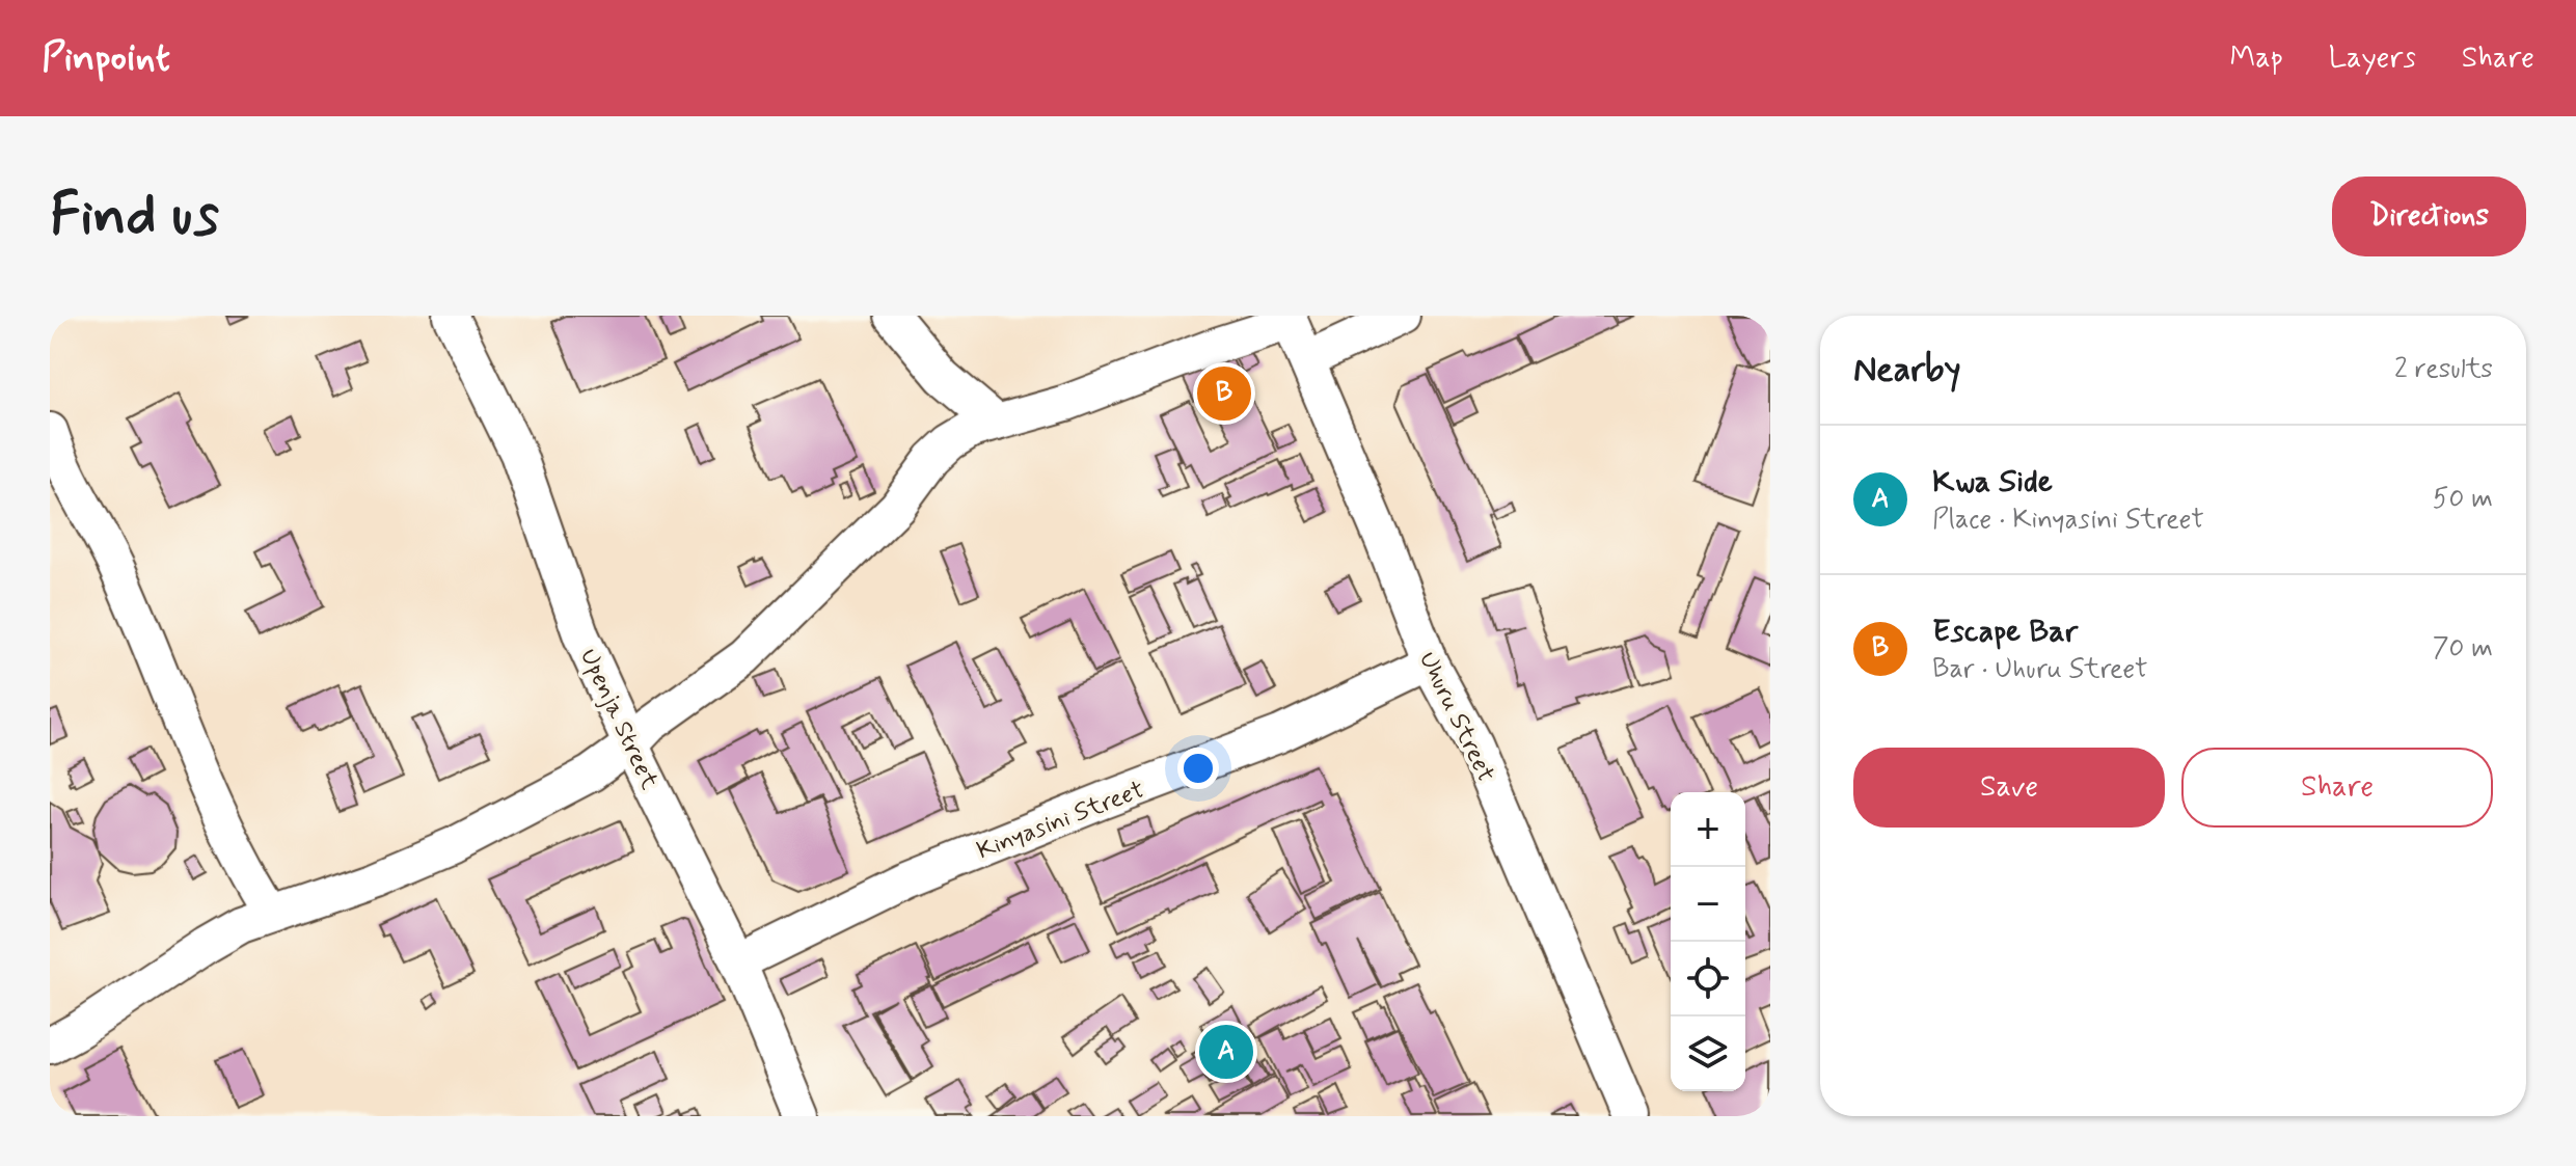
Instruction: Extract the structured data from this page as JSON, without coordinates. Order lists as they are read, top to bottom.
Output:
{
  "streets": {
    "street": ["Uhuru Street", "Upenja Street", "Kinyasini Street"]
  },
  "crossings": [
    ["Uhuru Street", "Kinyasini Street"],
    ["Upenja Street", "Kinyasini Street"]
  ],
  "page": {
    "header": "Pinpoint",
    "nav": ["Map", "Layers", "Share"],
    "buttons": [
      "Directions",
      ["Save", "Share"]
    ],
    "title": "Find us",
    "heading": ["Nearby", "2 results"],
    "pins": ["B", "A"],
    "list": [
      {
        "mark": "A",
        "name": "Kwa Side",
        "note": "Place · Kinyasini Street",
        "value": "50 m"
      },
      {
        "mark": "B",
        "name": "Escape Bar",
        "note": "Bar · Uhuru Street",
        "value": "70 m"
      }
    ],
    "map_buttons": ["+", "−"]
  }
}
